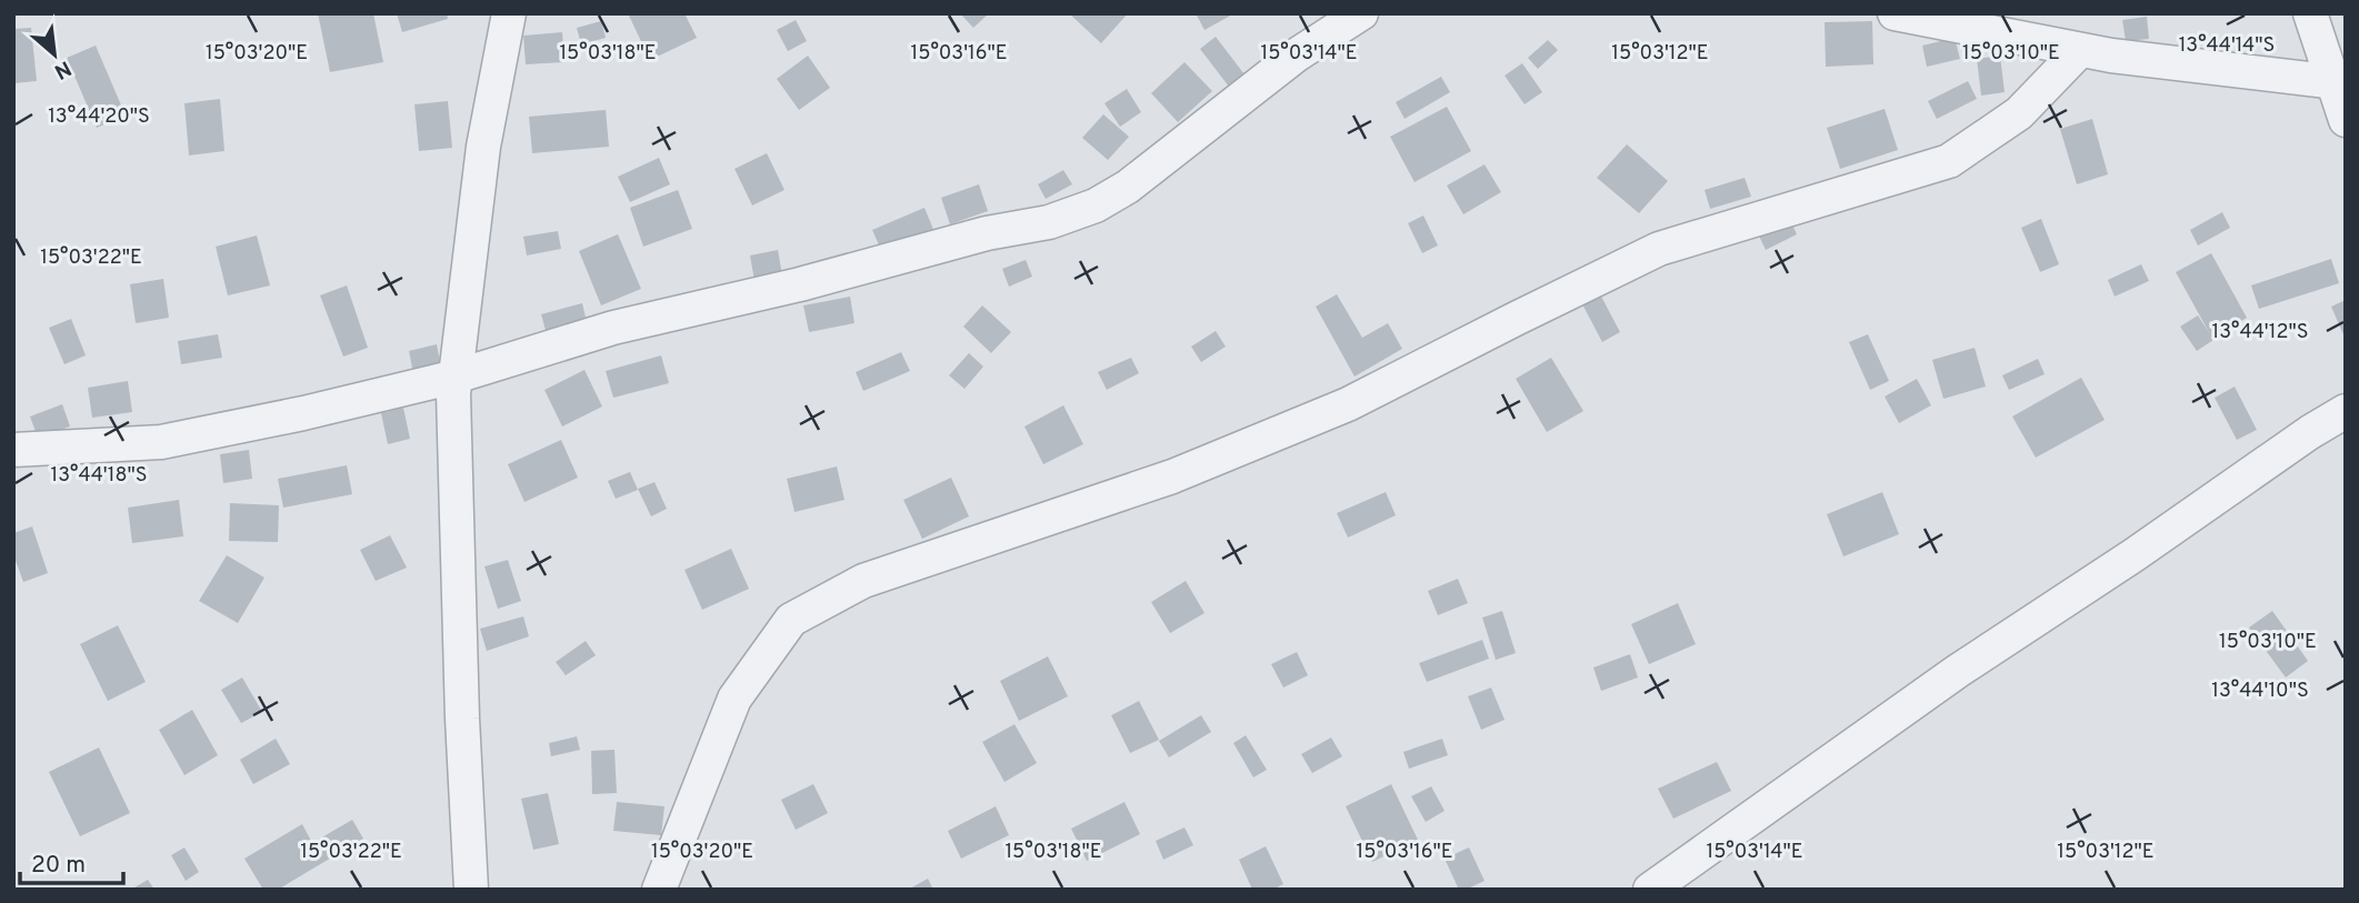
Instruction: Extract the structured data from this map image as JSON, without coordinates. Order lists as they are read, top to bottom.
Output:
{
  "scale_bar": "20 m",
  "north": "bottom right",
  "coordinates": [
    "13°44'14\"S",
    "15°03'20\"E",
    "15°03'18\"E",
    "15°03'14\"E",
    "15°03'12\"E",
    "15°03'10\"E",
    "15°03'16\"E",
    "13°44'20\"S",
    "15°03'22\"E",
    "13°44'12\"S",
    "13°44'18\"S",
    "13°44'10\"S"
  ]
}
